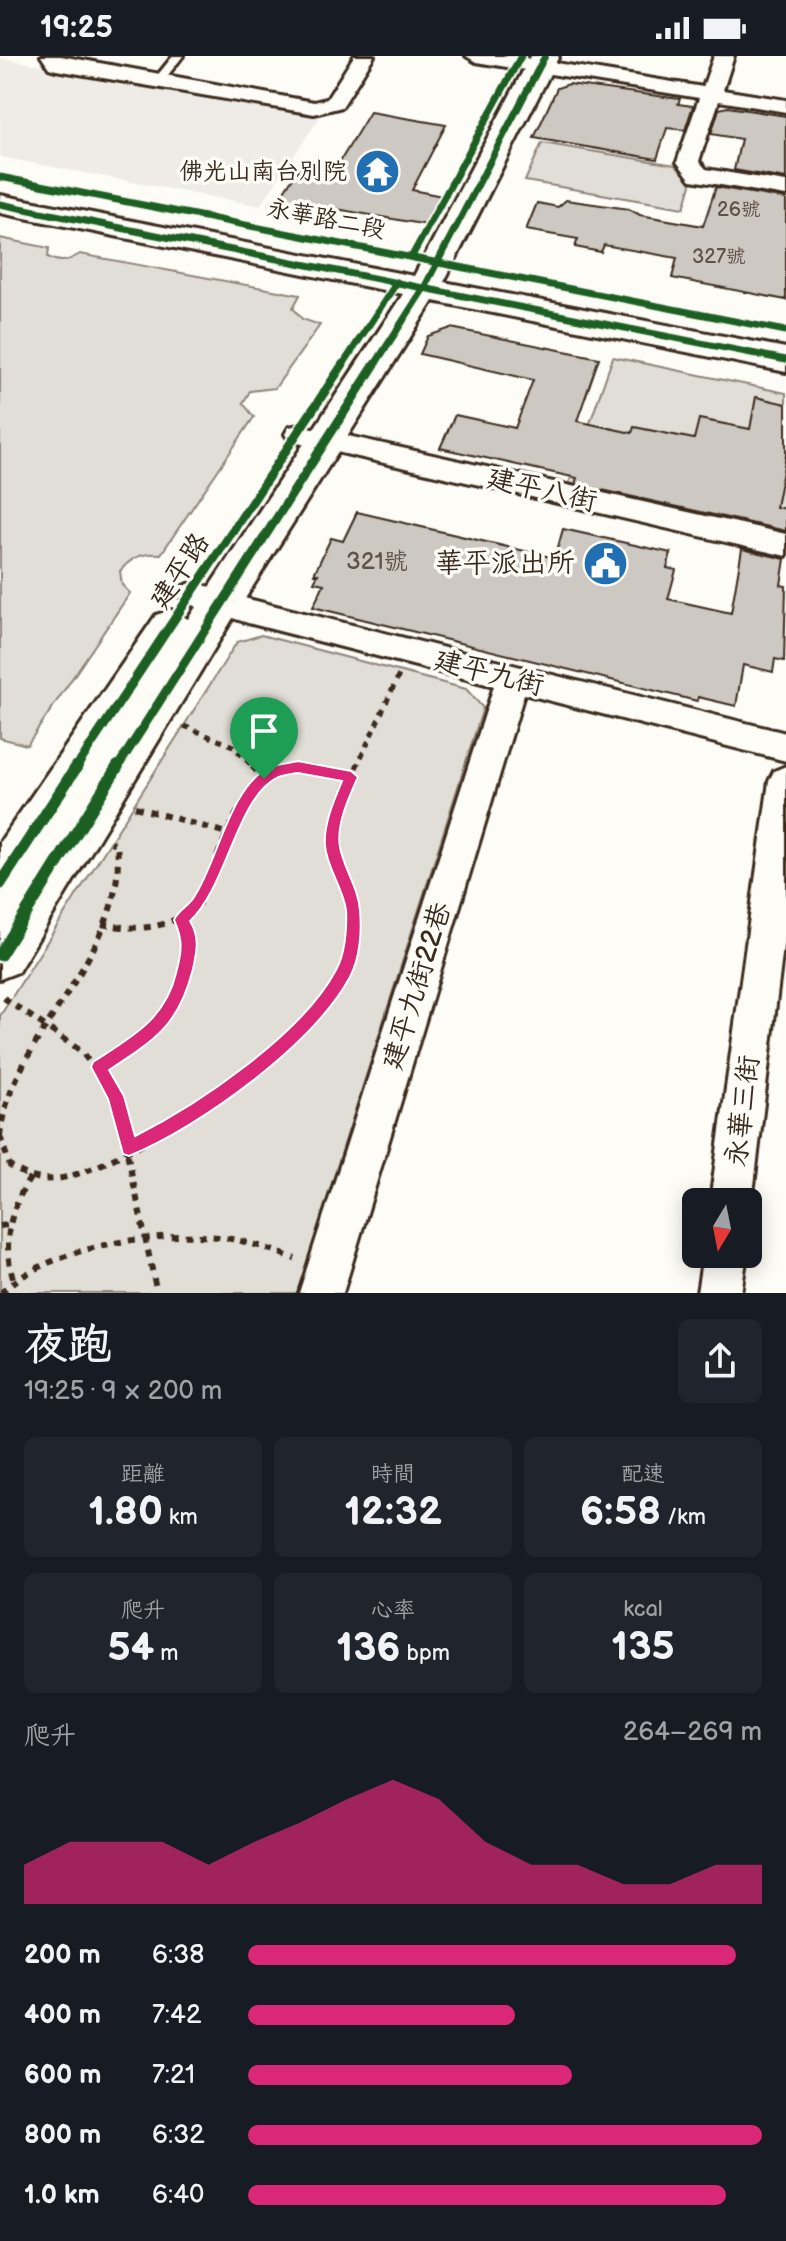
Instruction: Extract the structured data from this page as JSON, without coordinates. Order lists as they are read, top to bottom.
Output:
{
  "streets": {
    "street": [
      "永華路二段",
      "建平八街",
      "建平路",
      "建平九街",
      "建平九街22巷",
      "永華三街"
    ]
  },
  "crossings": [
    ["永華路二段", "建平路"],
    ["建平八街", "建平路"],
    ["建平路", "建平九街"],
    ["建平九街", "建平九街22巷"]
  ],
  "places": {
    "temple": ["佛光山南台別院"],
    "public building": ["華平派出所"]
  },
  "house_numbers": ["26號", "327號", "321號"],
  "north": "bottom",
  "page": {
    "status": "19:25",
    "heading": ["夜跑", "19:25 · 9 × 200 m"],
    "stats": [
      ["距離", "1.80 km"],
      ["時間", "12:32"],
      ["配速", "6:58 /km"],
      ["爬升", "54 m"],
      ["心率", "136 bpm"],
      ["kcal", "135"]
    ],
    "chart": ["爬升", "264–269 m"],
    "list": [
      {
        "name": "200 m",
        "note": "6:38"
      },
      {
        "name": "400 m",
        "note": "7:42"
      },
      {
        "name": "600 m",
        "note": "7:21"
      },
      {
        "name": "800 m",
        "note": "6:32"
      },
      {
        "name": "1.0 km",
        "note": "6:40"
      }
    ]
  }
}
